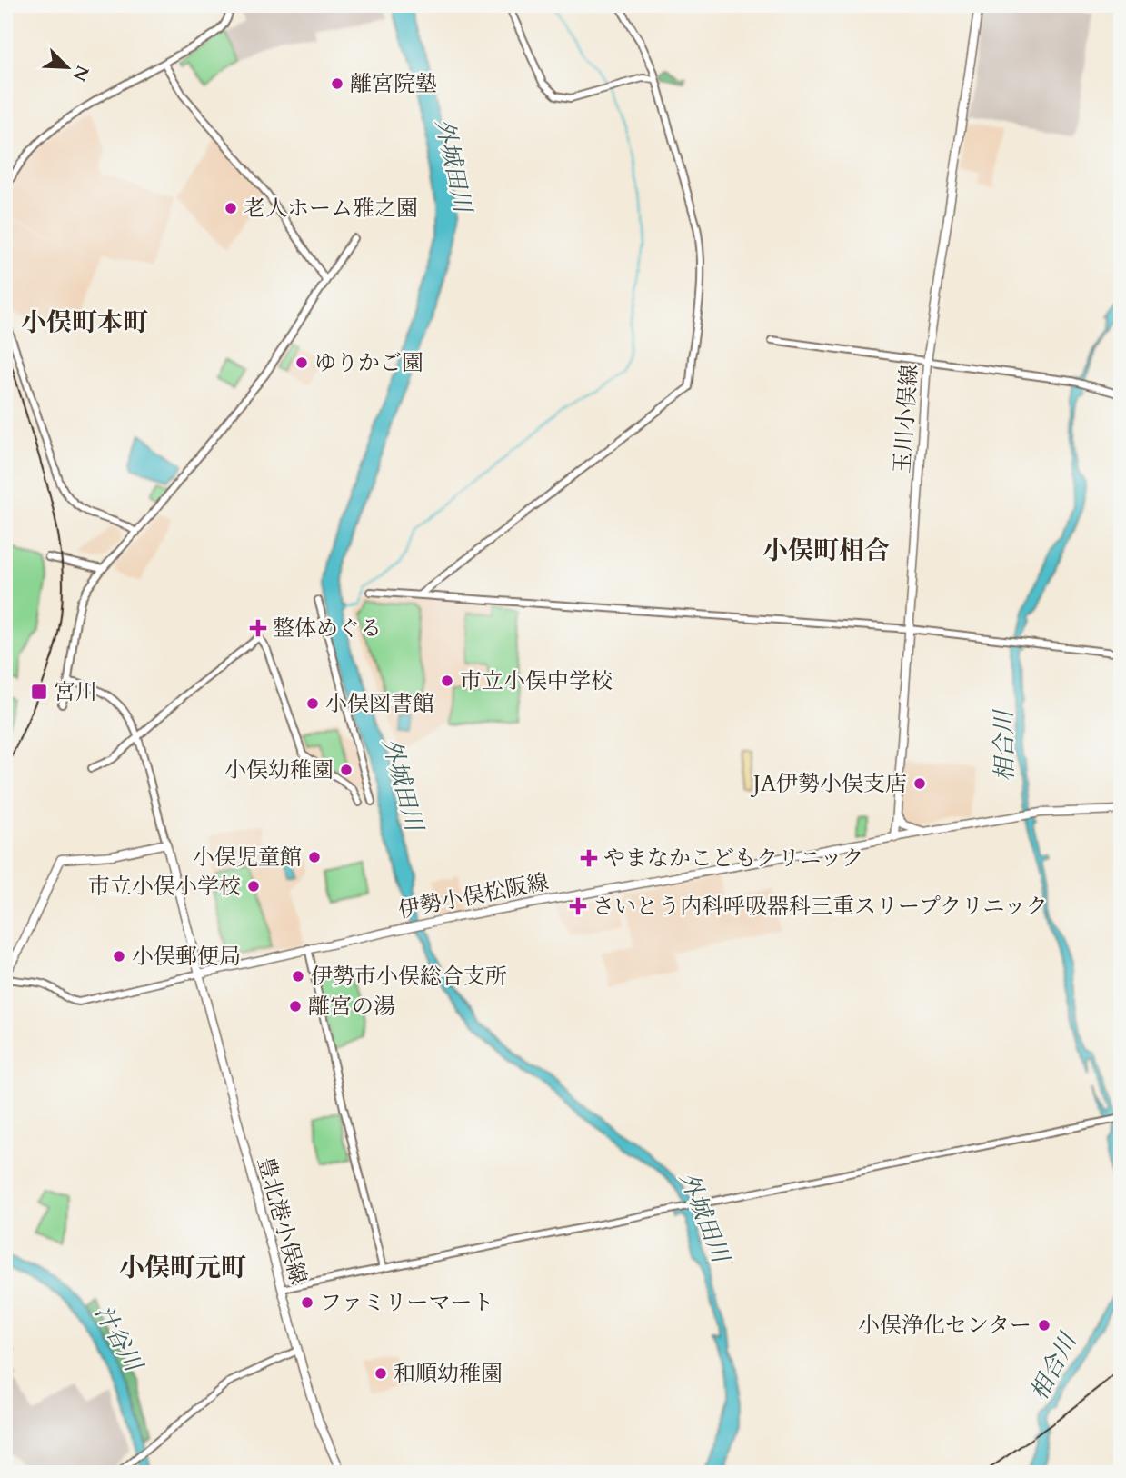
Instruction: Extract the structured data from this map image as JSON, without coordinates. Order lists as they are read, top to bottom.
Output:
{
  "streets": {
    "main road": ["玉川小俣線", "伊勢小俣松阪線", "豊北港小俣線"]
  },
  "crossings": [
    ["玉川小俣線", "伊勢小俣松阪線"],
    ["伊勢小俣松阪線", "豊北港小俣線"]
  ],
  "districts": ["小俣町本町", "小俣町相合", "小俣町元町"],
  "water": ["外城田川", "相合川", "汁谷川"],
  "places": {
    "other": [
      "離宮院塾",
      "老人ホーム雅之園",
      "ゆりかご園",
      "市立小俣中学校",
      "小俣図書館",
      "小俣幼稚園",
      "JA伊勢小俣支店",
      "小俣児童館",
      "市立小俣小学校",
      "小俣郵便局",
      "伊勢市小俣総合支所",
      "離宮の湯",
      "ファミリーマート",
      "小俣浄化センター",
      "和順幼稚園"
    ],
    "health": ["整体めぐる", "やまなかこどもクリニック", "さいとう内科呼吸器科三重スリープクリニック"],
    "transit": ["宮川"]
  },
  "north": "bottom right"
}
